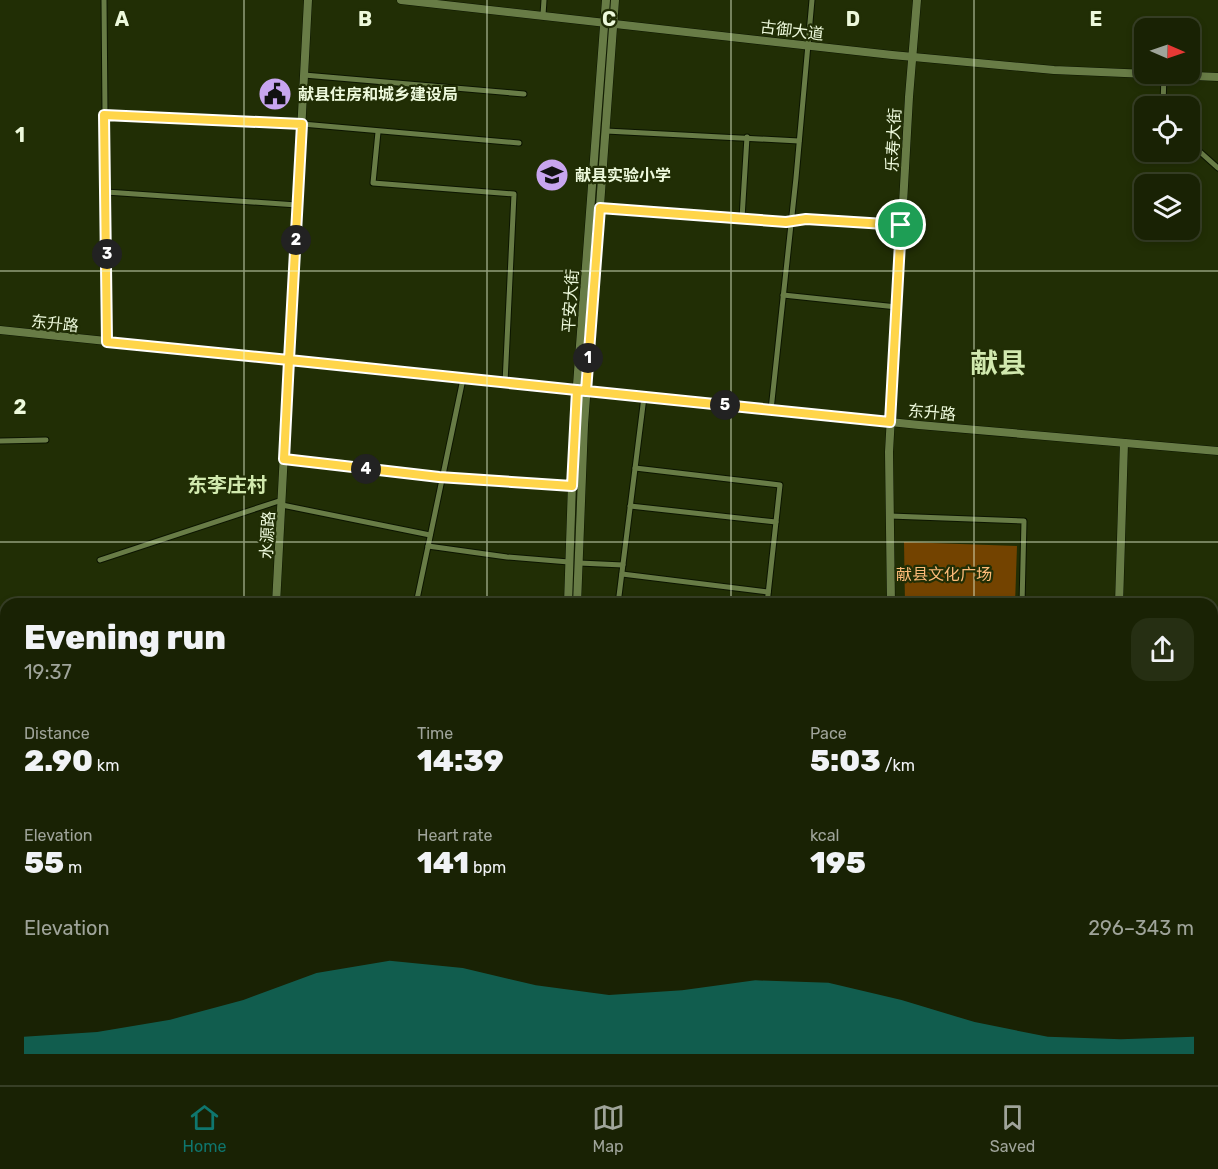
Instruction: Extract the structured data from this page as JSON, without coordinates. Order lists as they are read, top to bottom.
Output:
{
  "streets": {
    "main road": [
      "古御大道",
      "乐寿大街",
      "平安大街",
      "东升路",
      "水源路"
    ]
  },
  "crossings": [
    ["古御大道", "乐寿大街"],
    ["古御大道", "平安大街"],
    ["乐寿大街", "东升路"],
    ["平安大街", "东升路"],
    ["东升路", "水源路"]
  ],
  "districts": ["献县", "东李庄村"],
  "parks": ["献县文化广场"],
  "places": {
    "public building": ["献县住房和城乡建设局"],
    "school or university": ["献县实验小学"]
  },
  "north": "right",
  "page": {
    "pins": [
      "2",
      "3",
      "1",
      "5",
      "4"
    ],
    "heading": ["Evening run", "19:37"],
    "stats": [
      ["Distance", "2.90 km"],
      ["Time", "14:39"],
      ["Pace", "5:03 /km"],
      ["Elevation", "55 m"],
      ["Heart rate", "141 bpm"],
      ["kcal", "195"]
    ],
    "chart": ["Elevation", "296–343 m"],
    "tabs": ["Home", "Map", "Saved"]
  },
  "grid": {
    "columns": [
      "A",
      "B",
      "C",
      "D",
      "E"
    ],
    "rows": ["1", "2"]
  }
}
